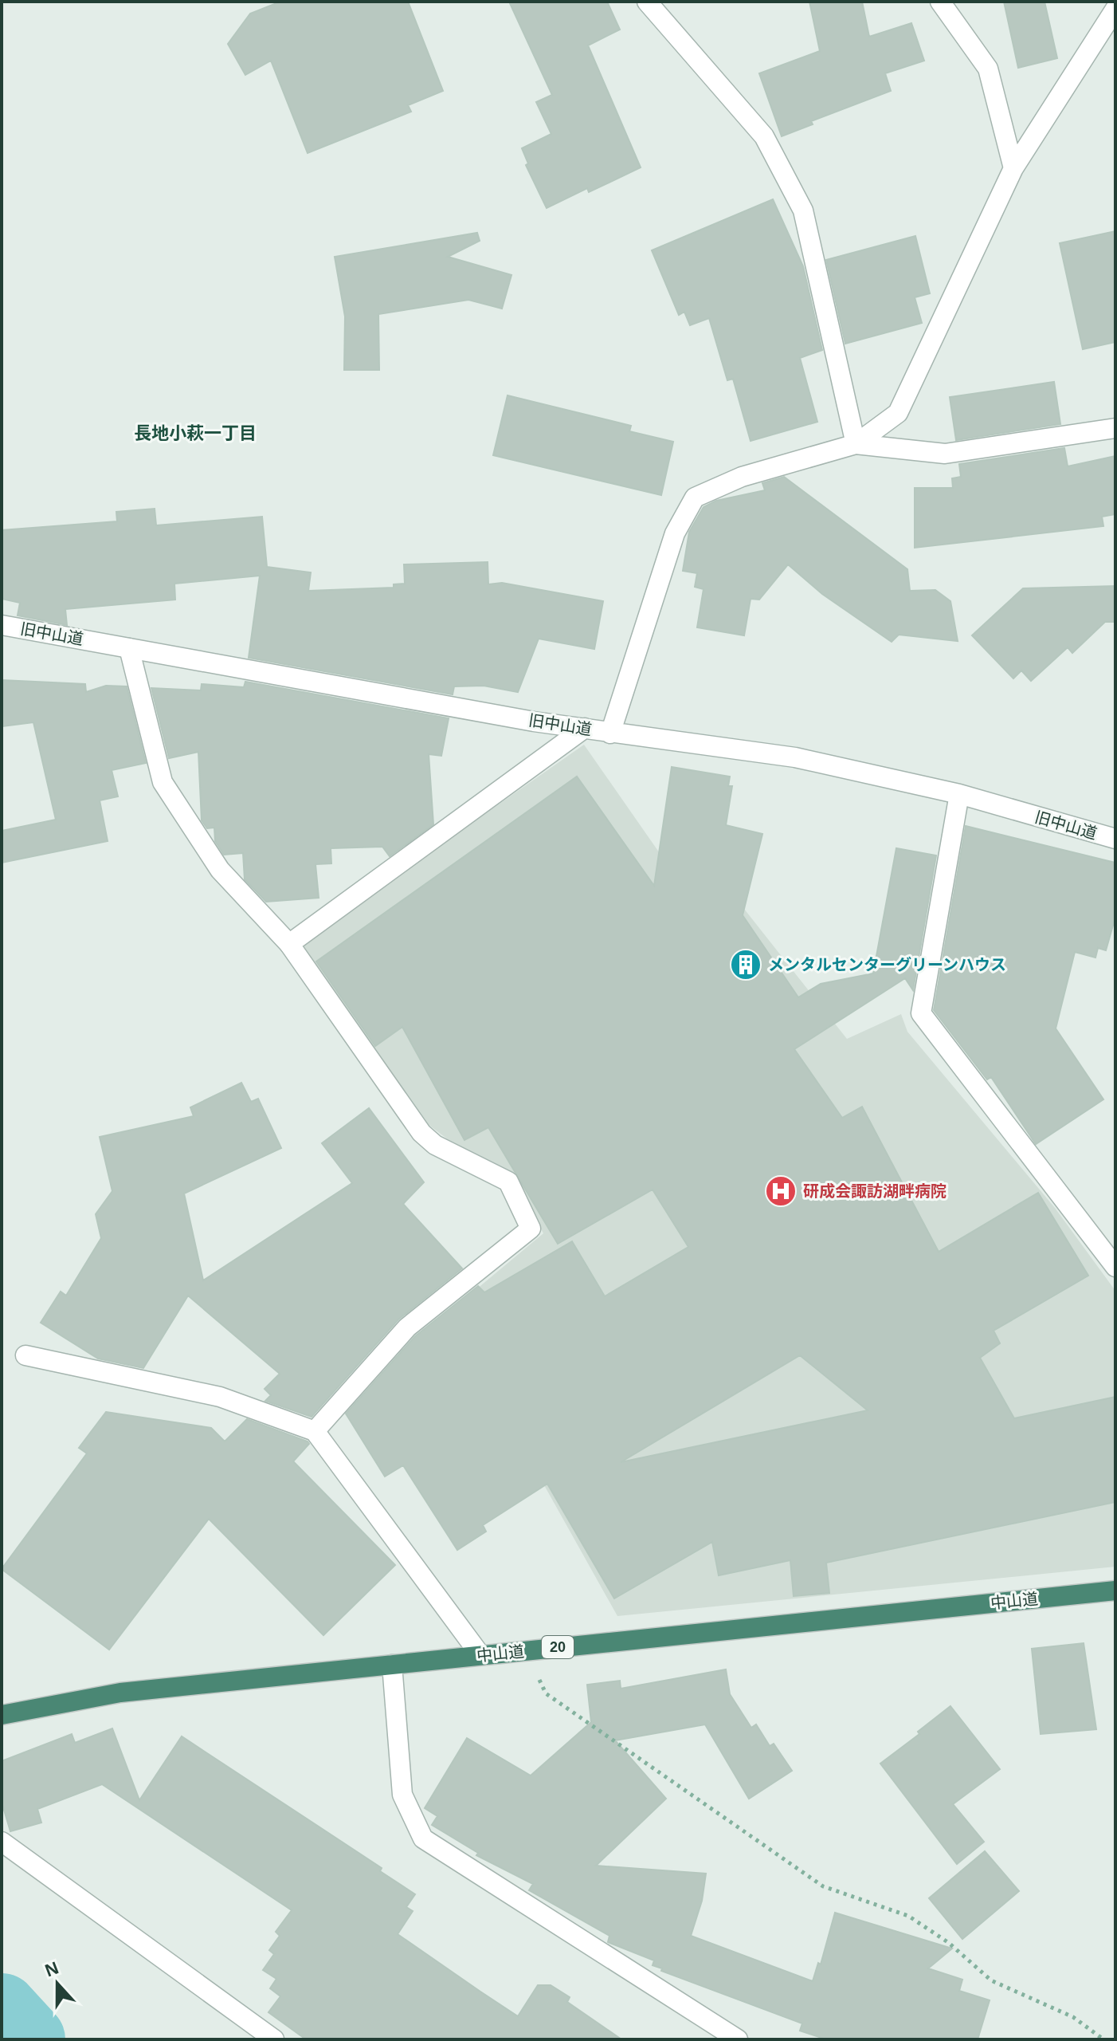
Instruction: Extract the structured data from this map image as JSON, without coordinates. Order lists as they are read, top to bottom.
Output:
{
  "streets": {
    "highway": ["中山道", "20"],
    "street": ["旧中山道"]
  },
  "districts": ["長地小萩一丁目"],
  "places": {
    "building": ["メンタルセンターグリーンハウス"],
    "hospital": ["研成会諏訪湖畔病院"]
  },
  "north": "top"
}
